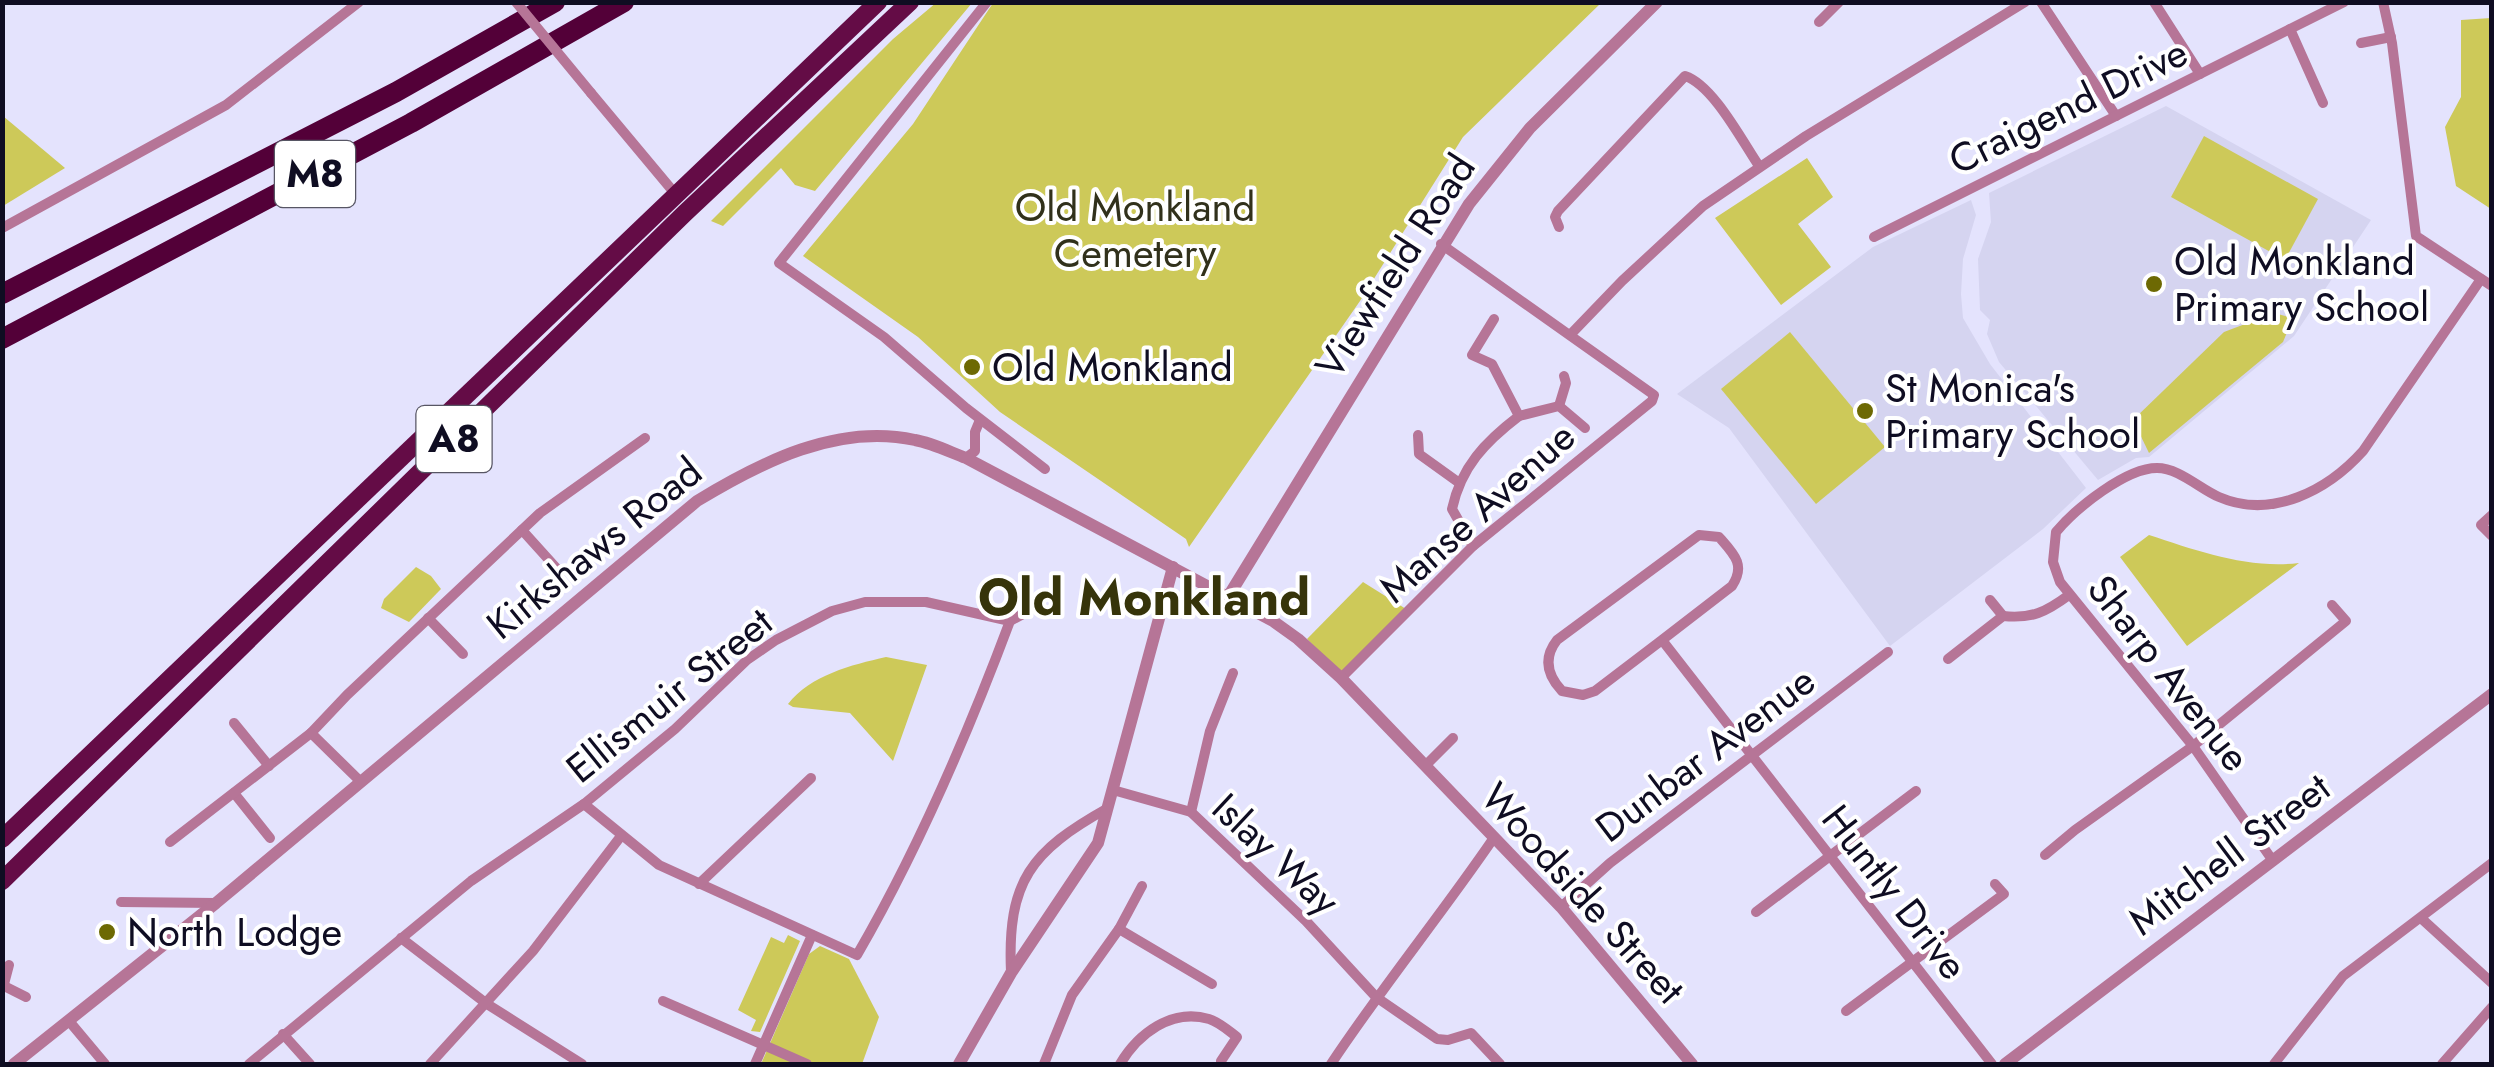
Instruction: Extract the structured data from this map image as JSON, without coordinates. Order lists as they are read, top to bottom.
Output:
{
  "streets": {
    "highway": ["M8", "A8"],
    "street": [
      "Craigend Drive",
      "Viewfield Road",
      "Manse Avenue",
      "Kirkshaws Road",
      "Sharp Avenue",
      "Ellismuir Street",
      "Dunbar Avenue",
      "Islay Way",
      "Mitchell Street",
      "Huntly Drive",
      "Woodside Street"
    ]
  },
  "crossings": [
    ["Viewfield Road", "Woodside Street"],
    ["Manse Avenue", "Woodside Street"],
    ["Kirkshaws Road", "Woodside Street"],
    ["Sharp Avenue", "Mitchell Street"],
    ["Dunbar Avenue", "Huntly Drive"],
    ["Dunbar Avenue", "Woodside Street"]
  ],
  "districts": ["Old Monkland"],
  "parks": ["Old Monkland Cemetery"],
  "places": [
    "Old Monkland Primary School",
    "Old Monkland",
    "St Monica's Primary School",
    "North Lodge"
  ]
}
